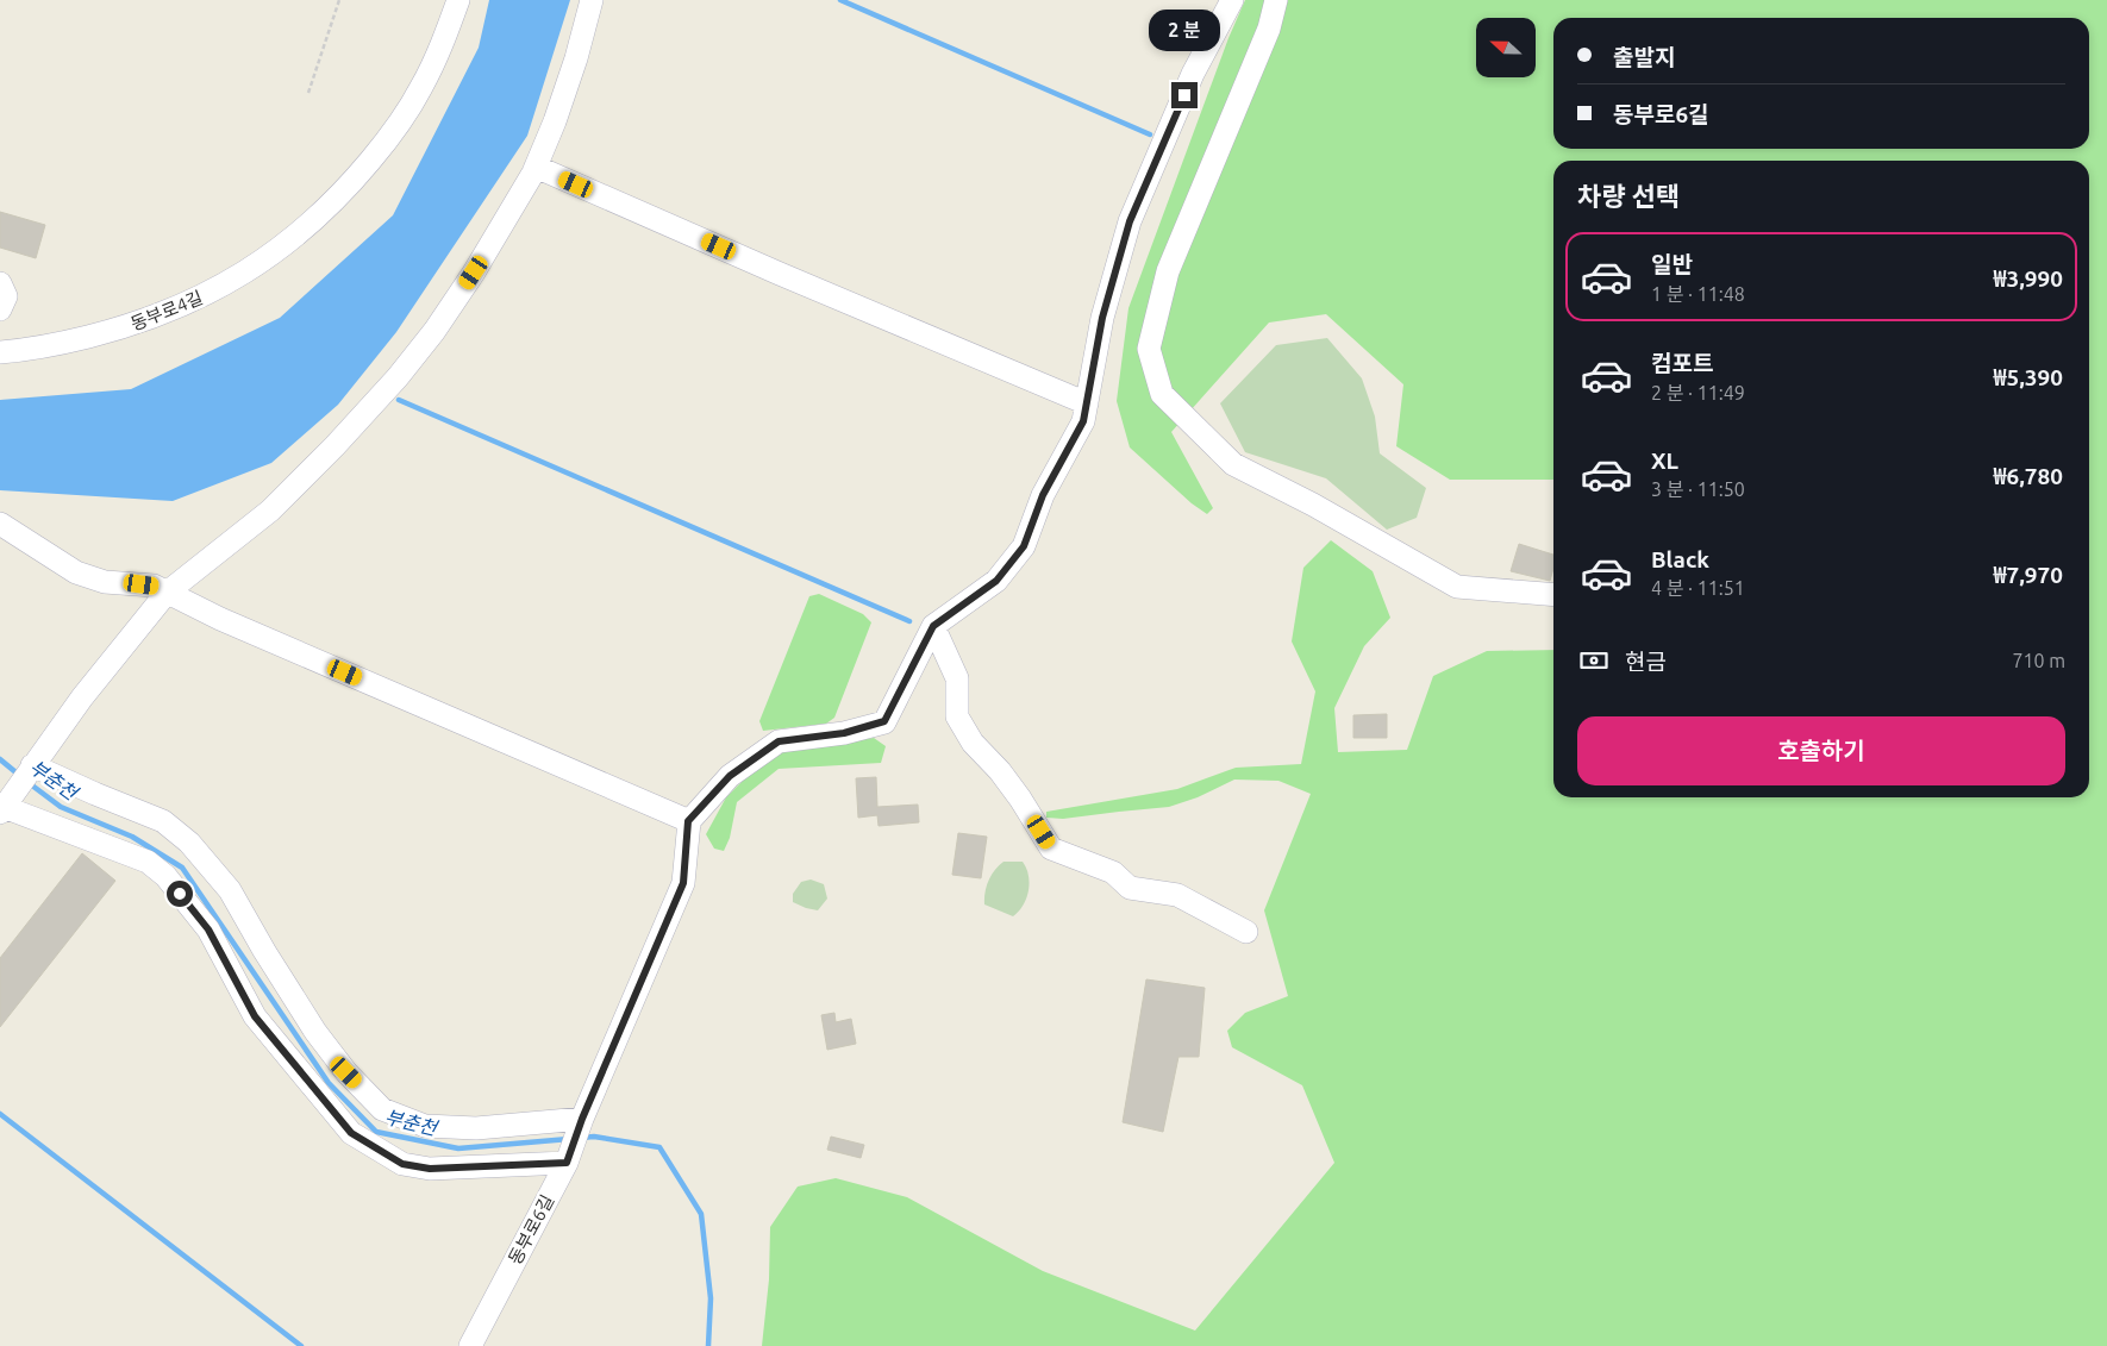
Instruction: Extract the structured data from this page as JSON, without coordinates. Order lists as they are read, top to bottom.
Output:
{
  "streets": {
    "street": ["동부로4길", "동부로6길"]
  },
  "water": ["부춘천"],
  "north": "left",
  "page": {
    "bubble": "2 분",
    "banner": ["출발지", "동부로6길"],
    "heading": "차량 선택",
    "list": [
      {
        "name": "일반",
        "note": "1 분 · 11:48",
        "value": "₩3,990"
      },
      {
        "name": "컴포트",
        "note": "2 분 · 11:49",
        "value": "₩5,390"
      },
      {
        "name": "XL",
        "note": "3 분 · 11:50",
        "value": "₩6,780"
      },
      {
        "name": "Black",
        "note": "4 분 · 11:51",
        "value": "₩7,970"
      }
    ],
    "pay": ["현금", "710 m"],
    "buttons": "호출하기"
  }
}
